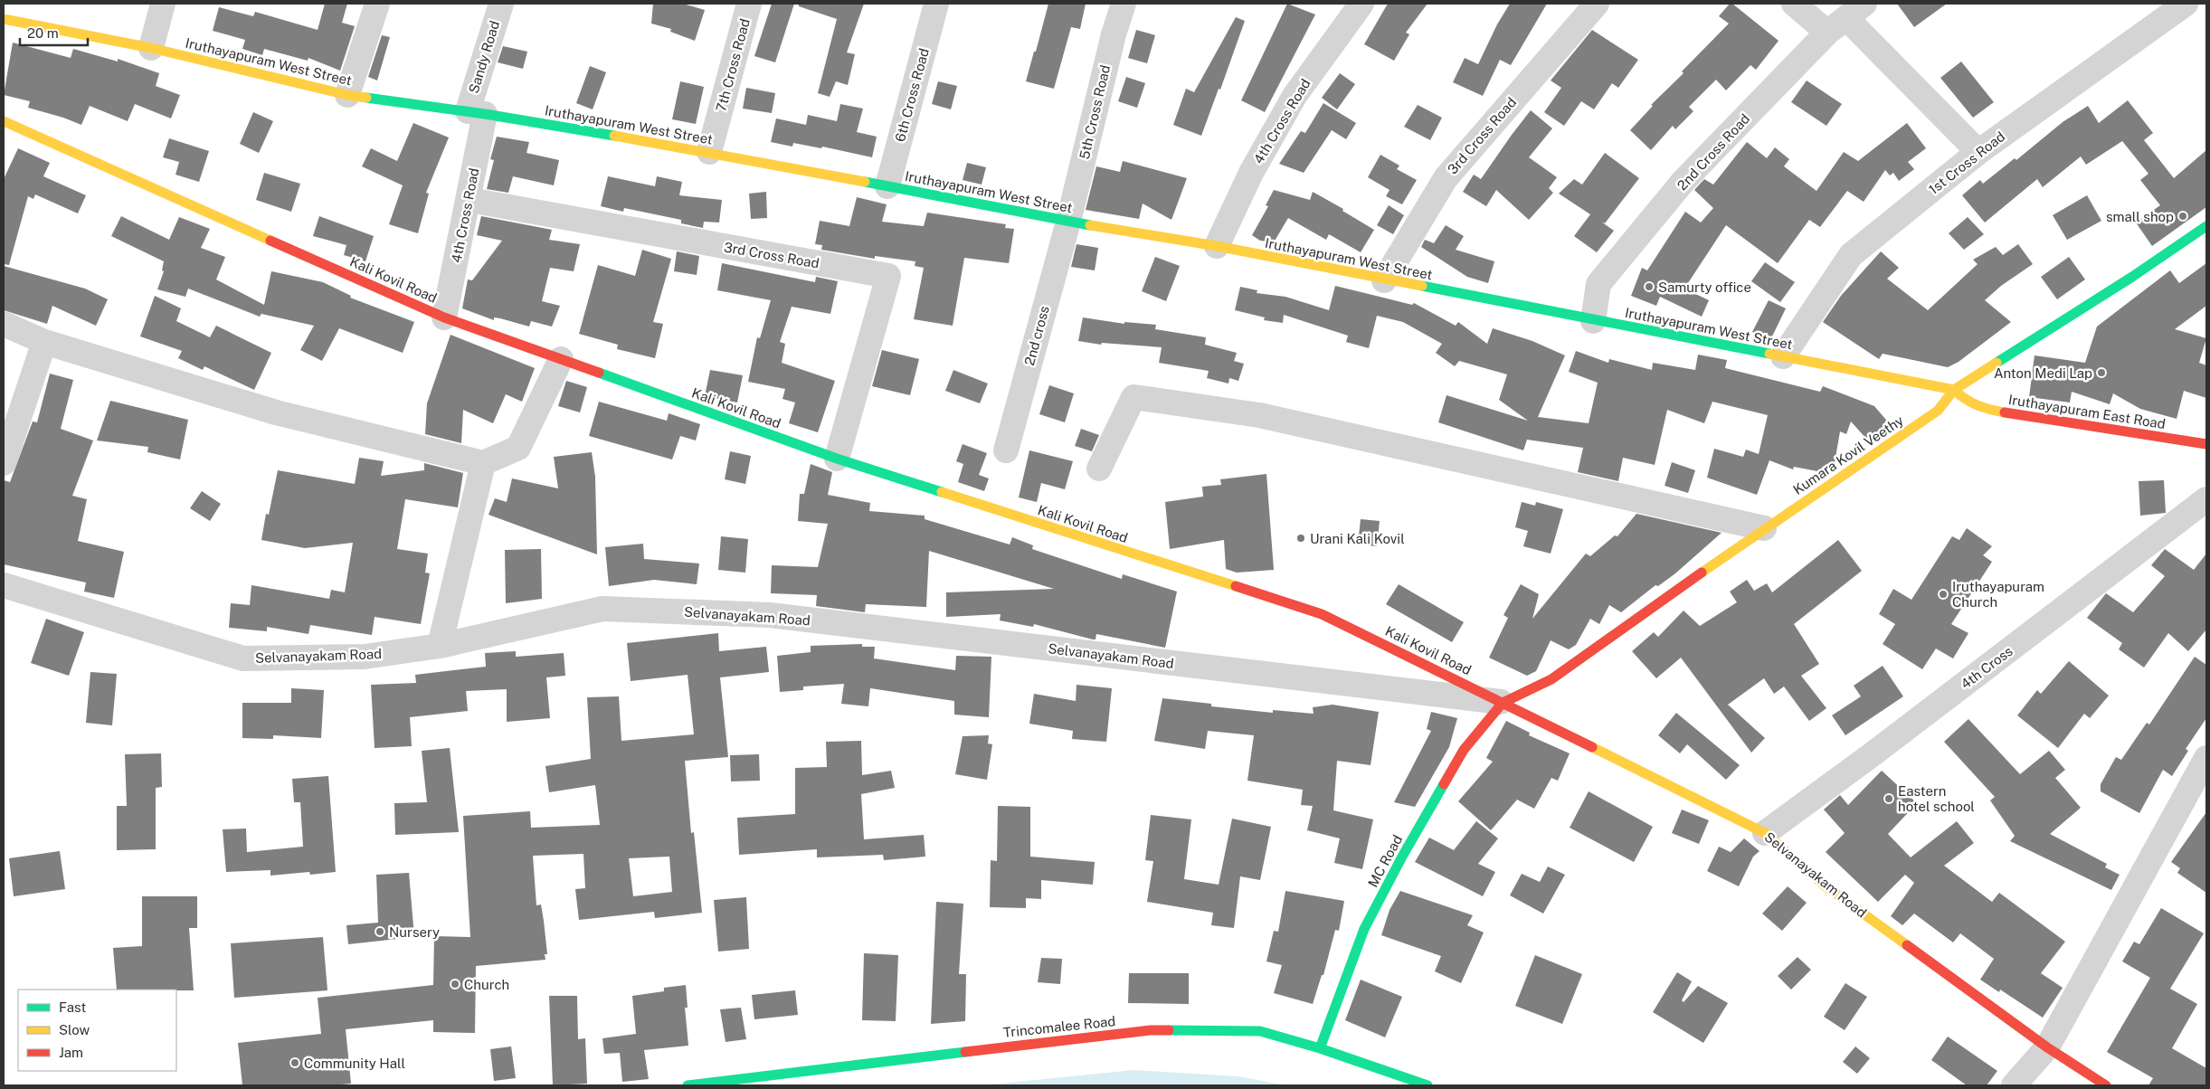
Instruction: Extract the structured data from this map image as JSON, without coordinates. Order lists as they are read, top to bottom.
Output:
{
  "streets": {
    "main road": [
      "Iruthayapuram West Street",
      "Kali Kovil Road",
      "Iruthayapuram East Road",
      "Kumara Kovil Veethy",
      "Selvanayakam Road",
      "MC Road",
      "Trincomalee Road"
    ],
    "street": [
      "Sandy Road",
      "7th Cross Road",
      "6th Cross Road",
      "5th Cross Road",
      "4th Cross Road",
      "3rd Cross Road",
      "2nd Cross Road",
      "1st Cross Road",
      "2nd cross",
      "4th Cross"
    ]
  },
  "crossings": [
    ["Sandy Road", "Iruthayapuram West Street"],
    ["Sandy Road", "4th Cross Road"],
    ["Iruthayapuram West Street", "7th Cross Road"],
    ["Iruthayapuram West Street", "6th Cross Road"],
    ["Iruthayapuram West Street", "5th Cross Road"],
    ["Iruthayapuram West Street", "4th Cross Road"],
    ["Iruthayapuram West Street", "3rd Cross Road"],
    ["Iruthayapuram West Street", "2nd Cross Road"],
    ["Iruthayapuram West Street", "1st Cross Road"],
    ["Iruthayapuram West Street", "2nd cross"],
    ["Iruthayapuram West Street", "Iruthayapuram East Road"],
    ["Iruthayapuram West Street", "Kumara Kovil Veethy"],
    ["5th Cross Road", "2nd cross"],
    ["4th Cross Road", "3rd Cross Road"],
    ["4th Cross Road", "Kali Kovil Road"],
    ["3rd Cross Road", "Kali Kovil Road"],
    ["Kali Kovil Road", "Selvanayakam Road"],
    ["Iruthayapuram East Road", "Kumara Kovil Veethy"],
    ["Kumara Kovil Veethy", "Selvanayakam Road"],
    ["Kumara Kovil Veethy", "MC Road"],
    ["Selvanayakam Road", "4th Cross"],
    ["Selvanayakam Road", "MC Road"],
    ["MC Road", "Trincomalee Road"]
  ],
  "places": [
    "small shop",
    "Samurty office",
    "Anton Medi Lap",
    "Urani Kali Kovil",
    "Iruthayapuram Church",
    "Eastern hotel school",
    "Nursery",
    "Church",
    "Community Hall"
  ],
  "legend": ["Fast", "Slow", "Jam"],
  "scale_bar": "20 m"
}
